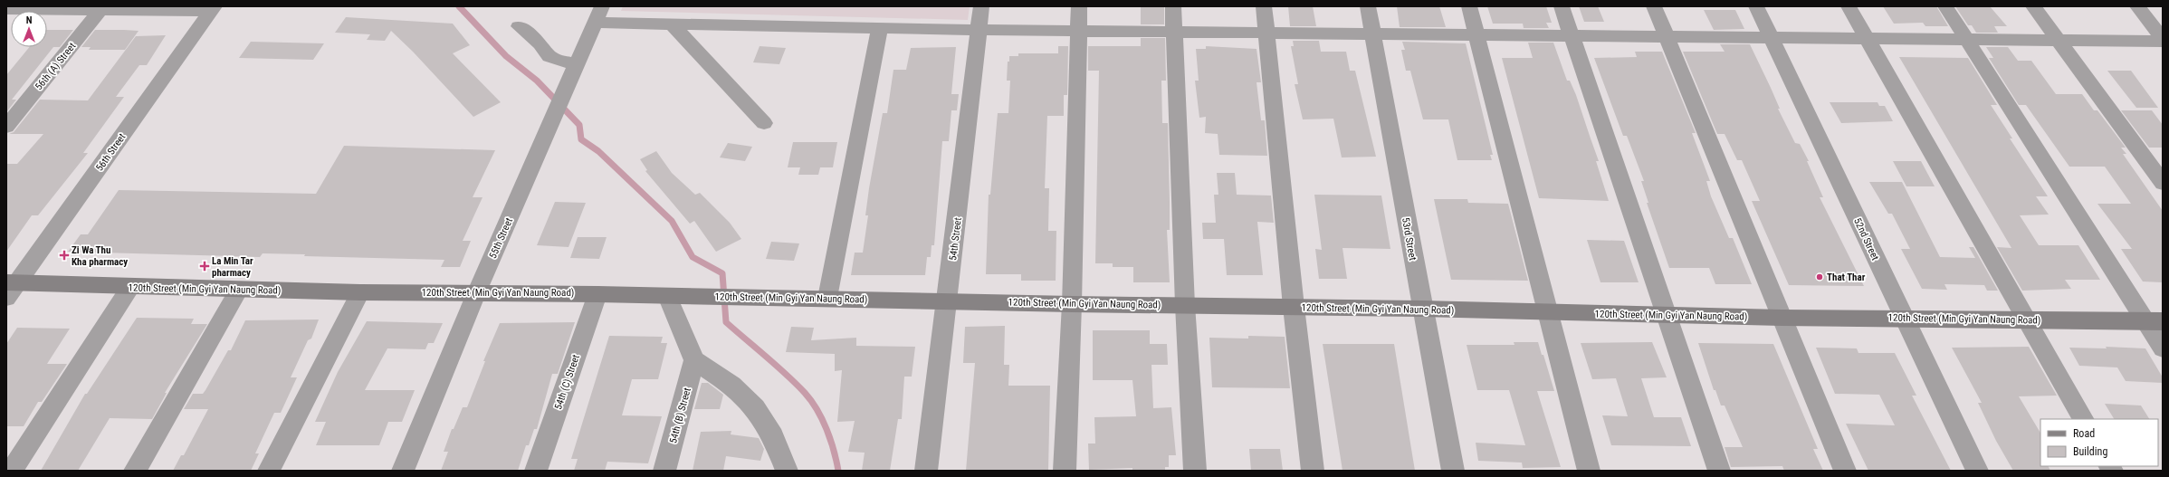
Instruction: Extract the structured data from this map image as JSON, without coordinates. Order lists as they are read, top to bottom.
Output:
{
  "streets": {
    "main road": ["120th Street (Min Gyi Yan Naung Road)"],
    "street": [
      "56th (A) Street",
      "56th Street",
      "55th Street",
      "54th Street",
      "53rd Street",
      "52nd Street",
      "54th (C) Street",
      "54th (B) Street"
    ]
  },
  "crossings": [
    ["56th Street", "120th Street (Min Gyi Yan Naung Road)"],
    ["55th Street", "120th Street (Min Gyi Yan Naung Road)"],
    ["54th Street", "120th Street (Min Gyi Yan Naung Road)"],
    ["53rd Street", "120th Street (Min Gyi Yan Naung Road)"],
    ["52nd Street", "120th Street (Min Gyi Yan Naung Road)"],
    ["120th Street (Min Gyi Yan Naung Road)", "54th (C) Street"]
  ],
  "places": {
    "health": ["Zi Wa Thu Kha pharmacy", "La Min Tar pharmacy"],
    "other": ["That Thar"]
  },
  "legend": ["Road", "Building"],
  "north": "top"
}
